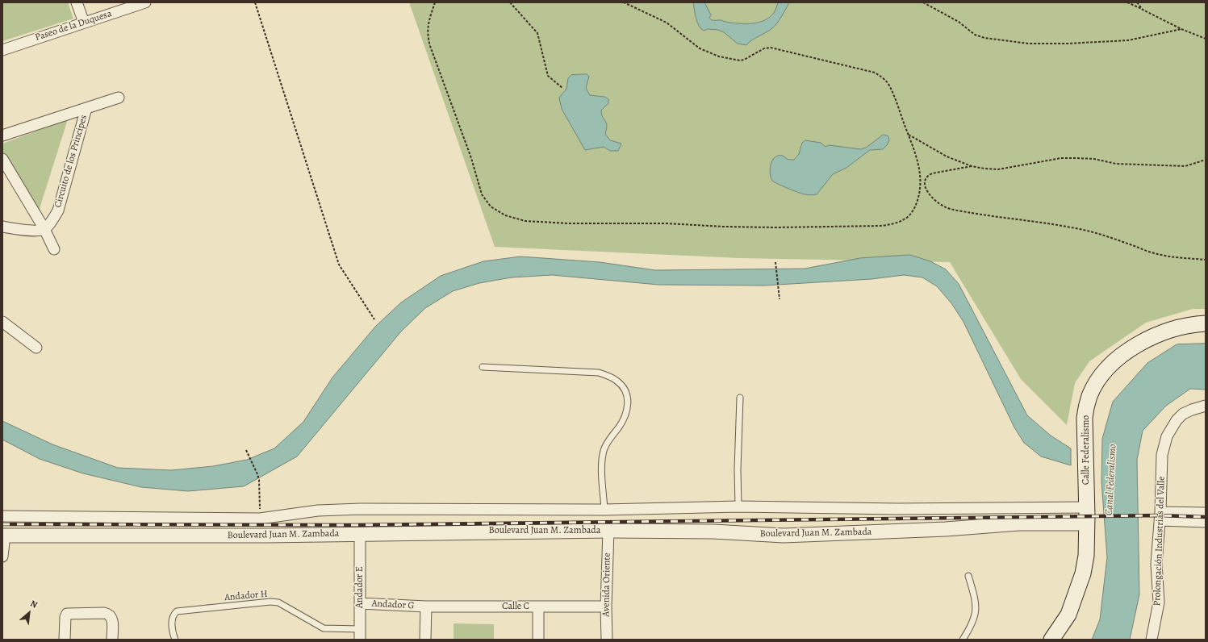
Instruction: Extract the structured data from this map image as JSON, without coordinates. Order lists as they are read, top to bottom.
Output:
{
  "streets": {
    "main road": ["Calle Federalismo"],
    "street": [
      "Paseo de la Duquesa",
      "Circuito de los Principes",
      "Boulevard Juan M. Zambada",
      "Prolongación Industrias del Valle",
      "Avenida Oriente",
      "Andador E",
      "Andador G",
      "Calle C"
    ],
    "lane": ["Andador H"]
  },
  "crossings": [
    ["Calle Federalismo", "Boulevard Juan M. Zambada"],
    ["Boulevard Juan M. Zambada", "Avenida Oriente"],
    ["Boulevard Juan M. Zambada", "Andador E"],
    ["Avenida Oriente", "Calle C"],
    ["Andador E", "Andador H"],
    ["Andador E", "Andador G"],
    ["Andador G", "Calle C"]
  ],
  "water": ["Canal Federalismo"],
  "north": "top right"
}
